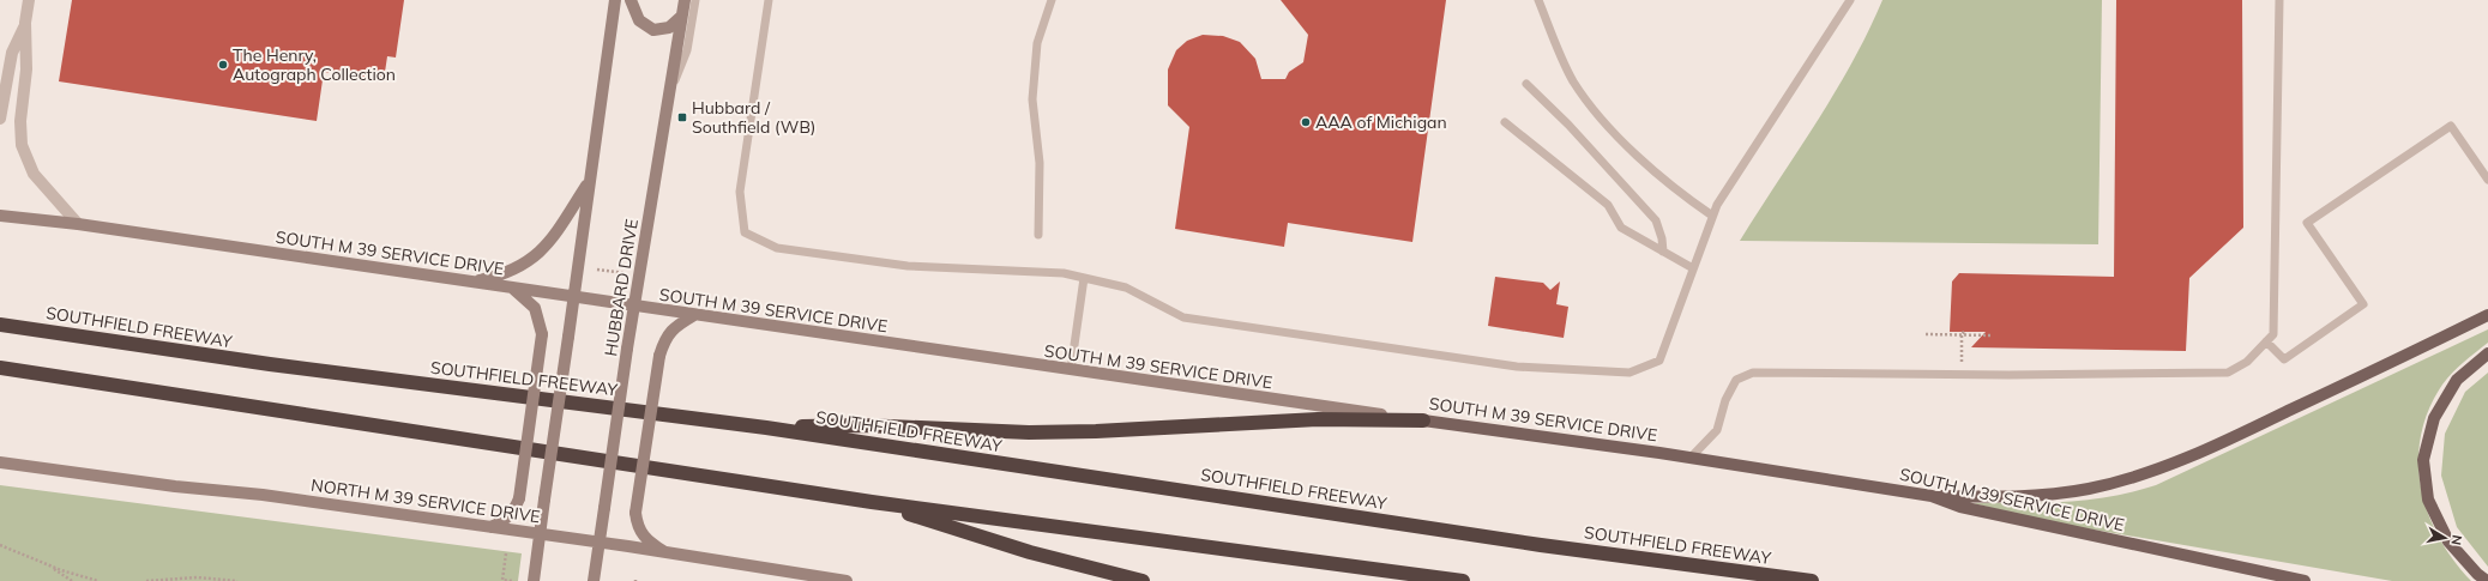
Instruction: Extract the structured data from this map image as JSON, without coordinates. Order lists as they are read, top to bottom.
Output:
{
  "streets": {
    "highway": ["SOUTHFIELD FREEWAY"],
    "main road": ["SOUTH M 39 SERVICE DRIVE", "HUBBARD DRIVE", "NORTH M 39 SERVICE DRIVE"]
  },
  "crossings": [
    ["SOUTH M 39 SERVICE DRIVE", "HUBBARD DRIVE"],
    ["HUBBARD DRIVE", "NORTH M 39 SERVICE DRIVE"]
  ],
  "places": {
    "other": ["The Henry, Autograph Collection", "AAA of Michigan"],
    "transit": ["Hubbard / Southfield (WB)"]
  },
  "north": "right"
}
